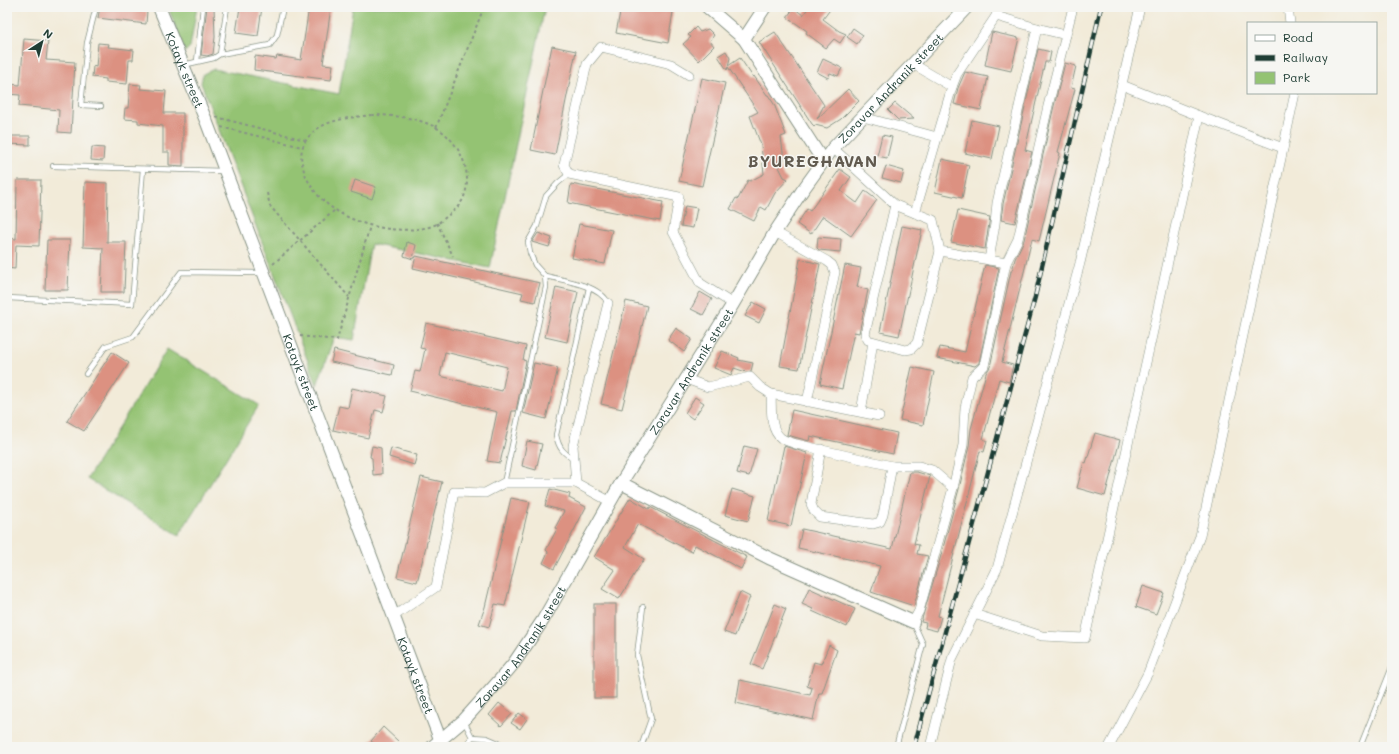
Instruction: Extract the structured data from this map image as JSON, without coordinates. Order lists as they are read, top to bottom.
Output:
{
  "streets": {
    "street": ["Kotayk street", "Zoravar Andranik street"]
  },
  "crossings": [
    ["Kotayk street", "Zoravar Andranik street"]
  ],
  "districts": ["BYUREGHAVAN"],
  "legend": ["Road", "Railway", "Park"],
  "north": "top right"
}
